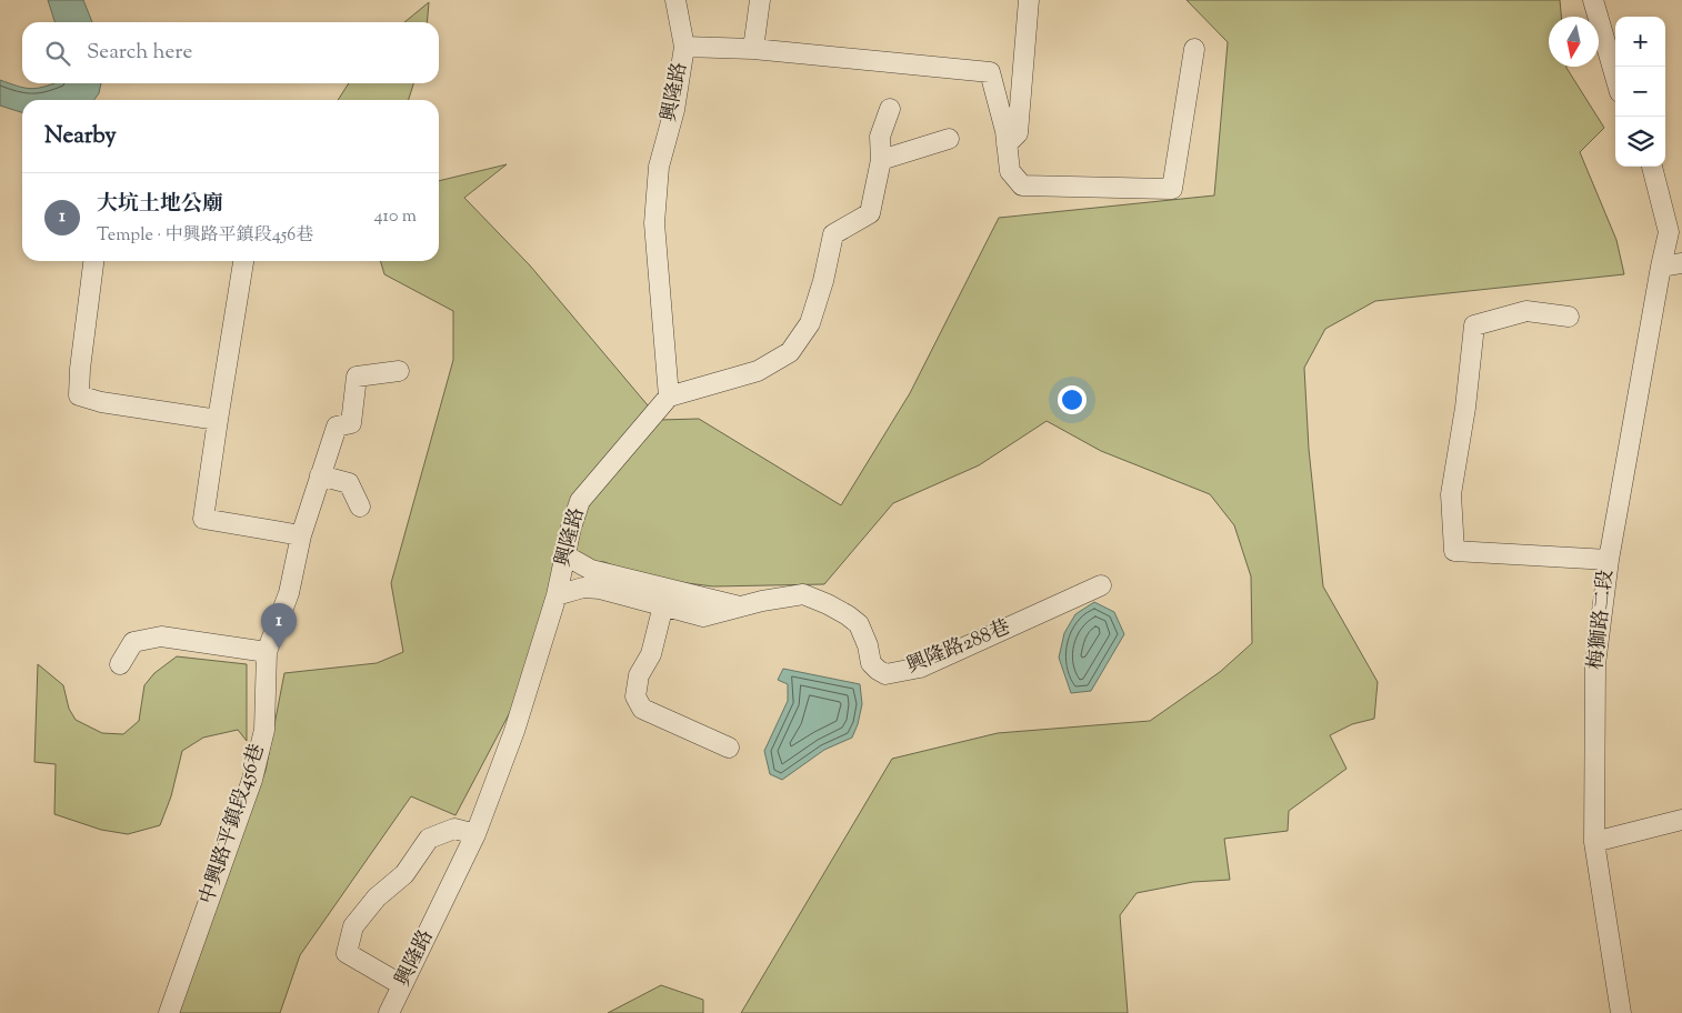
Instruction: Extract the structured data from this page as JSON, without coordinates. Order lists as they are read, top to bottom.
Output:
{
  "streets": {
    "street": [
      "興隆路",
      "梅獅路二段",
      "興隆路288巷",
      "中興路平鎮段456巷"
    ]
  },
  "crossings": [
    ["興隆路", "興隆路288巷"]
  ],
  "north": "bottom",
  "page": {
    "map_buttons": ["+", "−"],
    "search": "Search here",
    "heading": "Nearby",
    "list": [
      {
        "mark": "1",
        "name": "大坑土地公廟",
        "note": "Temple · 中興路平鎮段456巷",
        "value": "410 m"
      }
    ],
    "pins": "1"
  }
}
